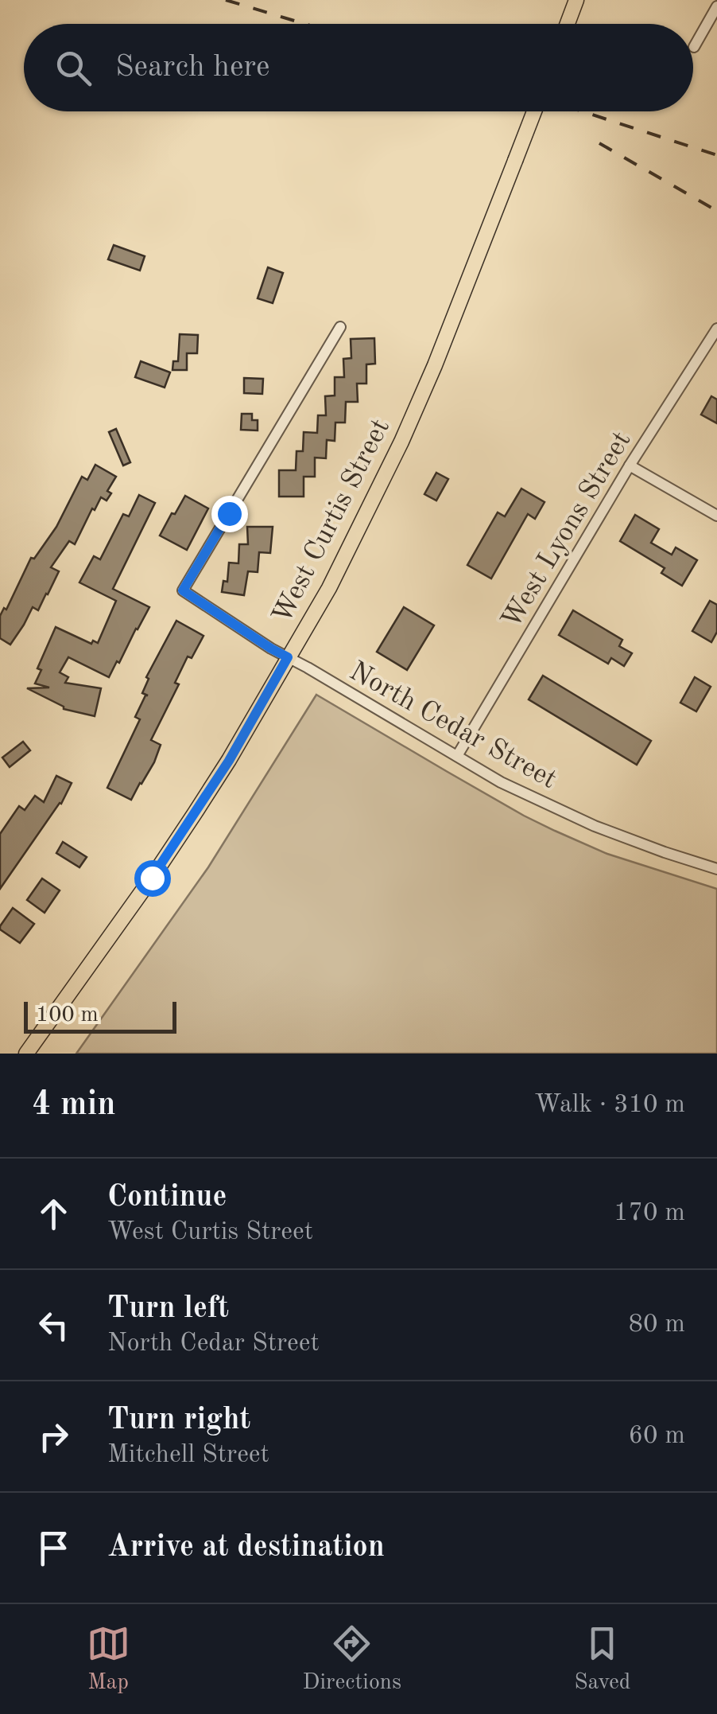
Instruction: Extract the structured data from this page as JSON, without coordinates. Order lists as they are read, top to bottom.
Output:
{
  "streets": {
    "main road": ["West Curtis Street"],
    "street": ["West Lyons Street", "North Cedar Street"]
  },
  "crossings": [
    ["West Curtis Street", "North Cedar Street"],
    ["West Lyons Street", "North Cedar Street"]
  ],
  "scale_bar": "100 m",
  "page": {
    "search": "Search here",
    "scale": "100 m",
    "heading": ["4 min", "Walk · 310 m"],
    "list": [
      ["Continue", "West Curtis Street", "170 m"],
      ["Turn left", "North Cedar Street", "80 m"],
      ["Turn right", "Mitchell Street", "60 m"],
      "Arrive at destination"
    ],
    "nav": ["Map", "Directions", "Saved"]
  }
}
